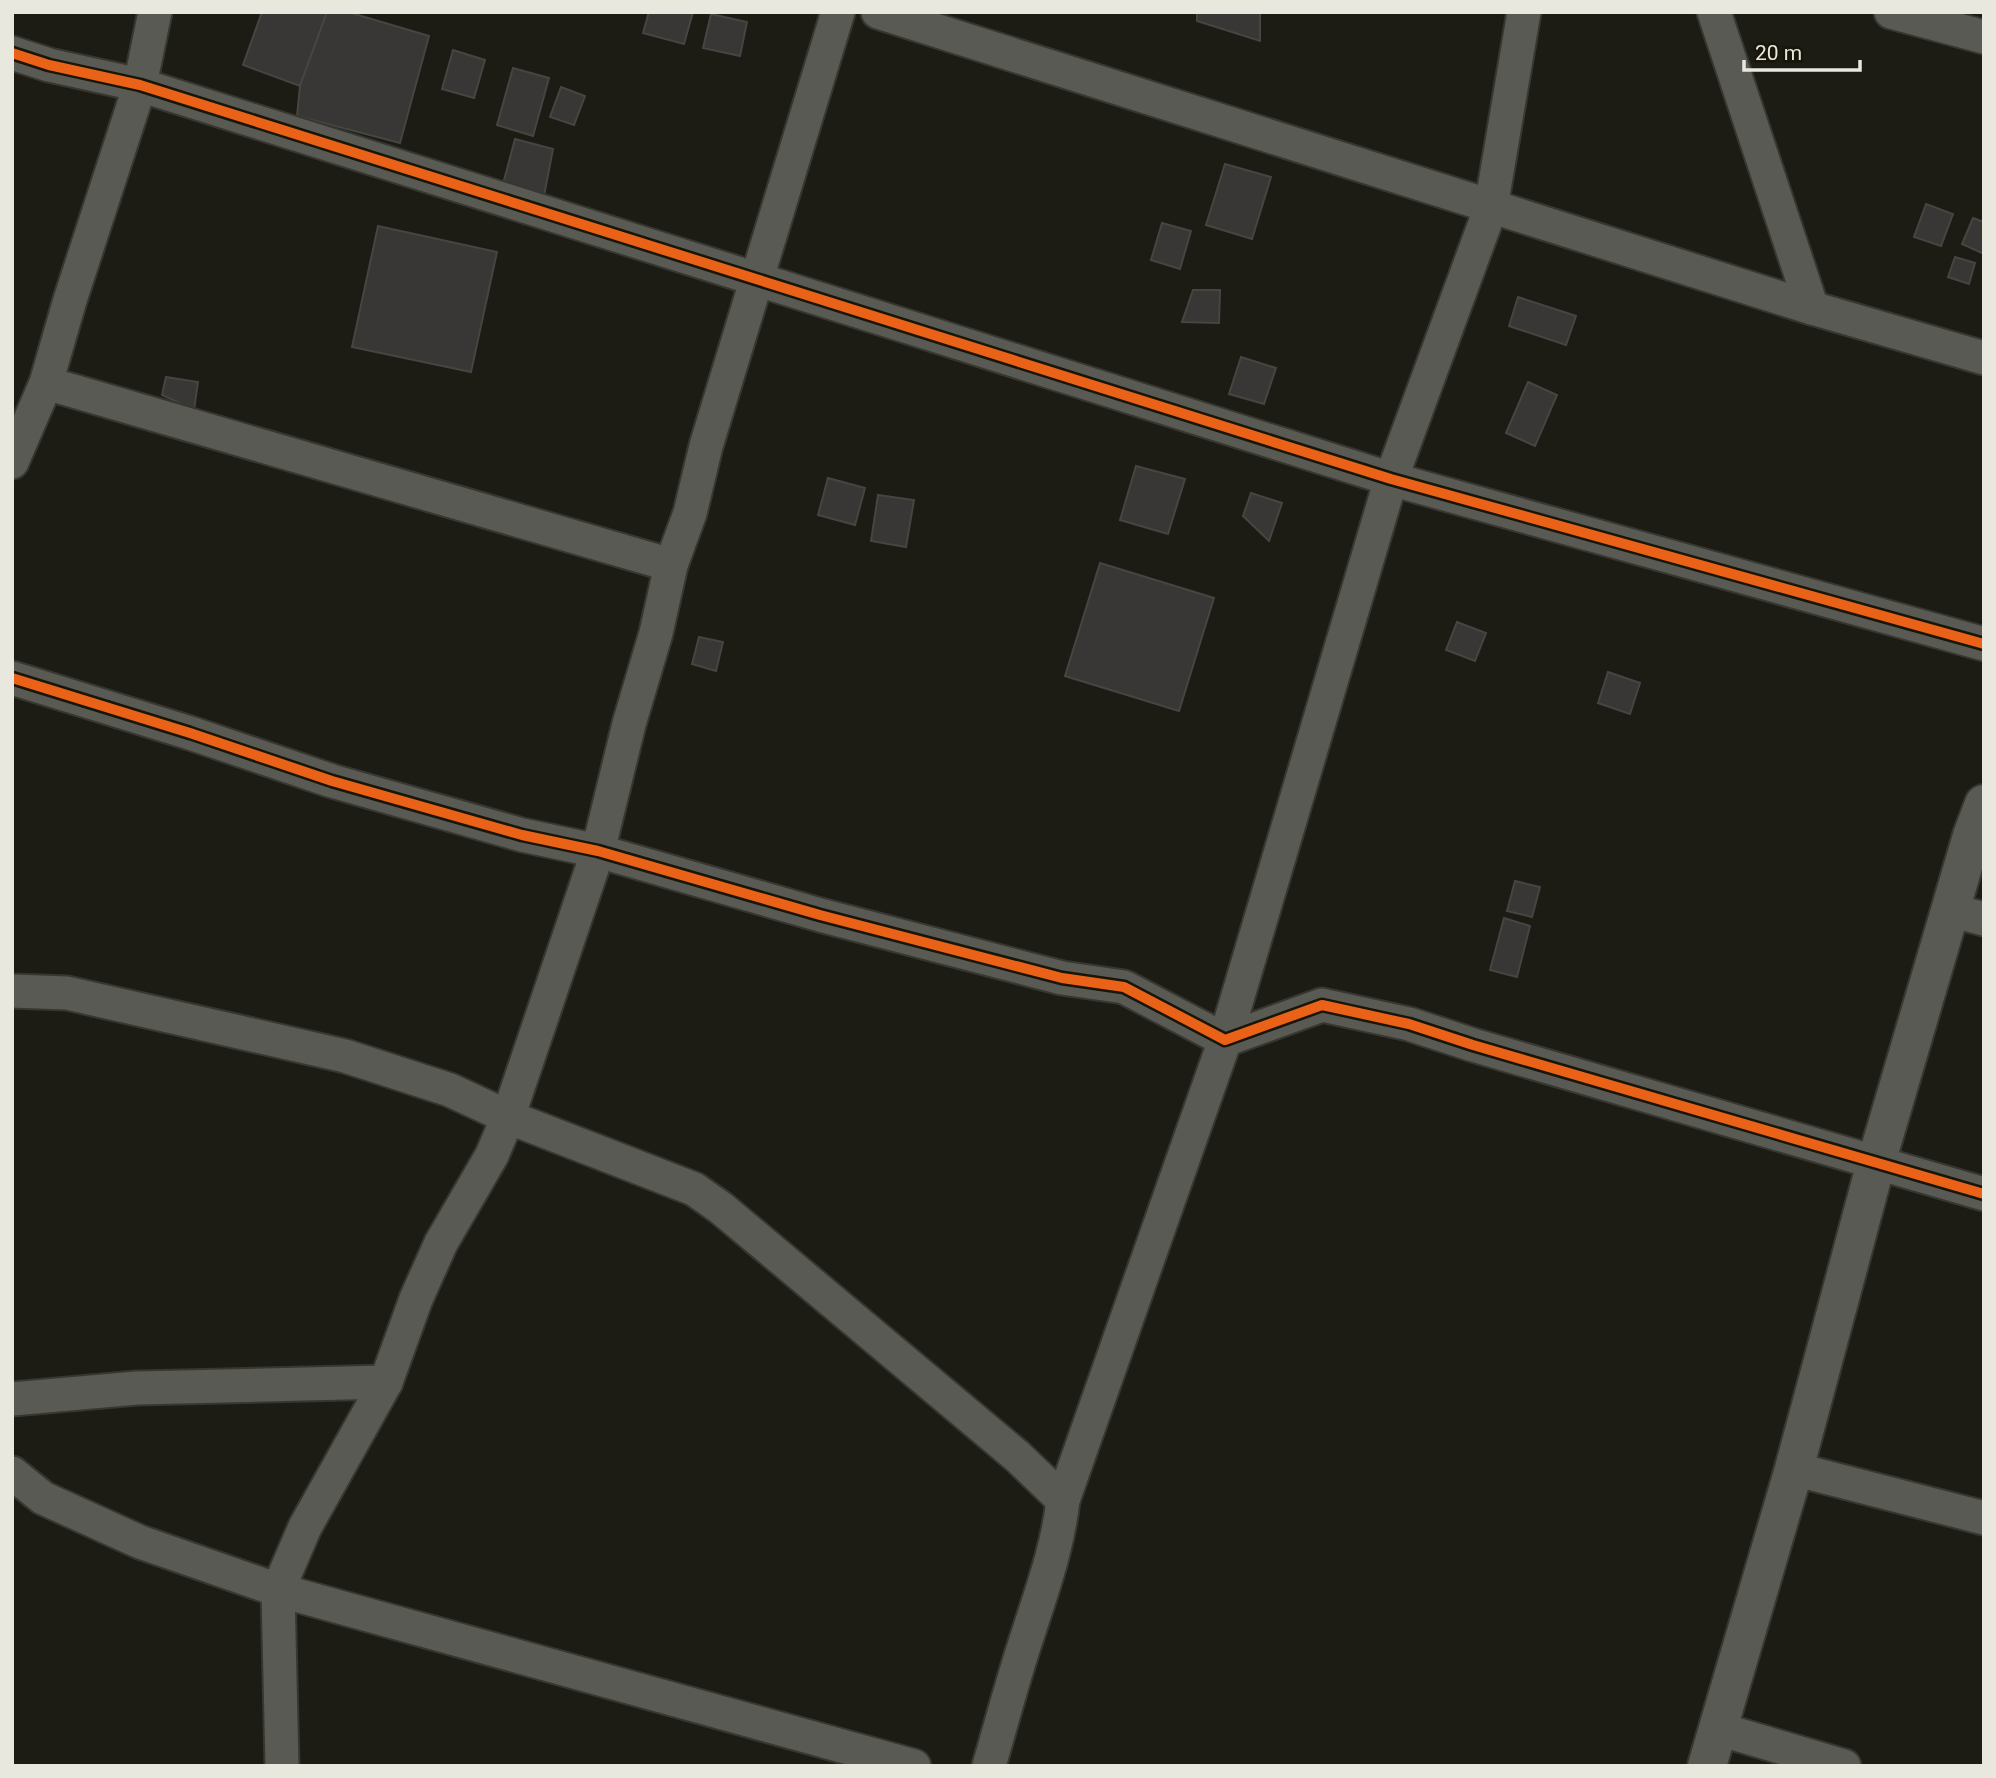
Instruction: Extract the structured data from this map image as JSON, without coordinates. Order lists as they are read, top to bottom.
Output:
{
  "scale_bar": "20 m"
}
